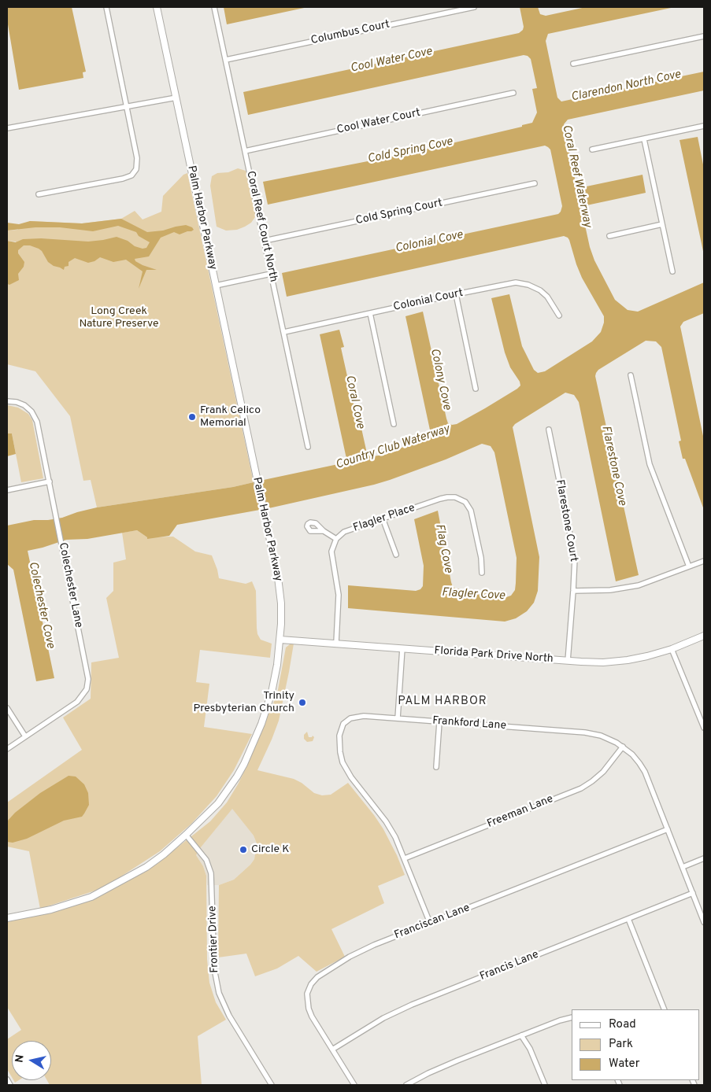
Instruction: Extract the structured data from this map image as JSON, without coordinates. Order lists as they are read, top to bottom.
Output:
{
  "streets": {
    "street": [
      "Columbus Court",
      "Cool Water Court",
      "Cold Spring Court",
      "Palm Harbor Parkway",
      "Coral Reef Court North",
      "Colonial Court",
      "Flagler Place",
      "Flarestone Court",
      "Colechester Lane",
      "Florida Park Drive North",
      "Frankford Lane",
      "Freeman Lane",
      "Franciscan Lane",
      "Frontier Drive",
      "Francis Lane"
    ]
  },
  "crossings": [
    ["Columbus Court", "Coral Reef Court North"],
    ["Cool Water Court", "Coral Reef Court North"],
    ["Cold Spring Court", "Coral Reef Court North"],
    ["Palm Harbor Parkway", "Florida Park Drive North"],
    ["Palm Harbor Parkway", "Frontier Drive"],
    ["Coral Reef Court North", "Colonial Court"],
    ["Flarestone Court", "Florida Park Drive North"],
    ["Frankford Lane", "Freeman Lane"],
    ["Frankford Lane", "Franciscan Lane"],
    ["Frankford Lane", "Francis Lane"],
    ["Franciscan Lane", "Francis Lane"]
  ],
  "districts": ["PALM HARBOR"],
  "water": [
    "Cool Water Cove",
    "Clarendon North Cove",
    "Cold Spring Cove",
    "Coral Reef Waterway",
    "Colonial Cove",
    "Colony Cove",
    "Coral Cove",
    "Country Club Waterway",
    "Flarestone Cove",
    "Flag Cove",
    "Flagler Cove",
    "Colechester Cove"
  ],
  "parks": ["Long Creek Nature Preserve"],
  "places": ["Frank Celico Memorial", "Trinity Presbyterian Church", "Circle K"],
  "legend": ["Road", "Park", "Water"],
  "north": "left"
}
